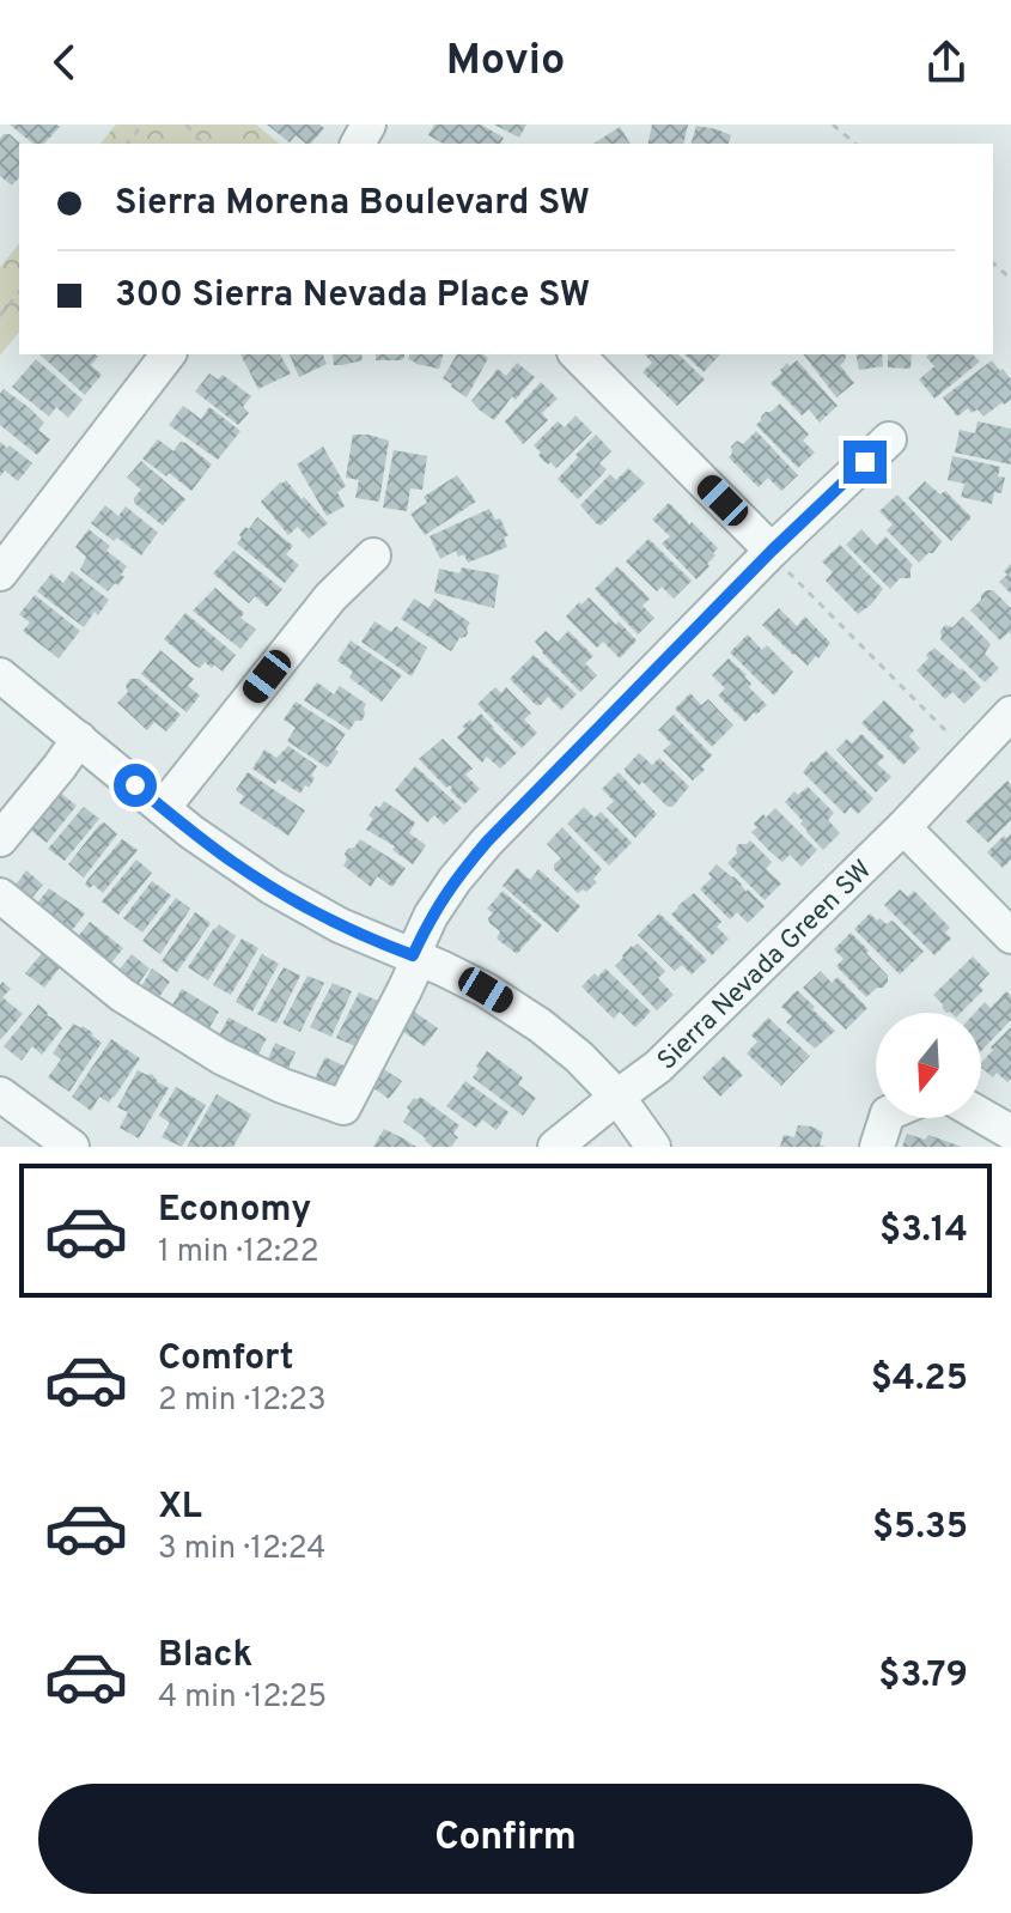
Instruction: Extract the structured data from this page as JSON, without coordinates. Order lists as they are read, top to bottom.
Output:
{
  "streets": {
    "street": ["Sierra Nevada Green SW"]
  },
  "north": "bottom",
  "page": {
    "header": "Movio",
    "banner": ["Sierra Morena Boulevard SW", "300 Sierra Nevada Place SW"],
    "list": [
      {
        "name": "Economy",
        "note": "1 min · 12:22",
        "value": "$3.14"
      },
      {
        "name": "Comfort",
        "note": "2 min · 12:23",
        "value": "$4.25"
      },
      {
        "name": "XL",
        "note": "3 min · 12:24",
        "value": "$5.35"
      },
      {
        "name": "Black",
        "note": "4 min · 12:25",
        "value": "$3.79"
      }
    ],
    "buttons": "Confirm"
  }
}
